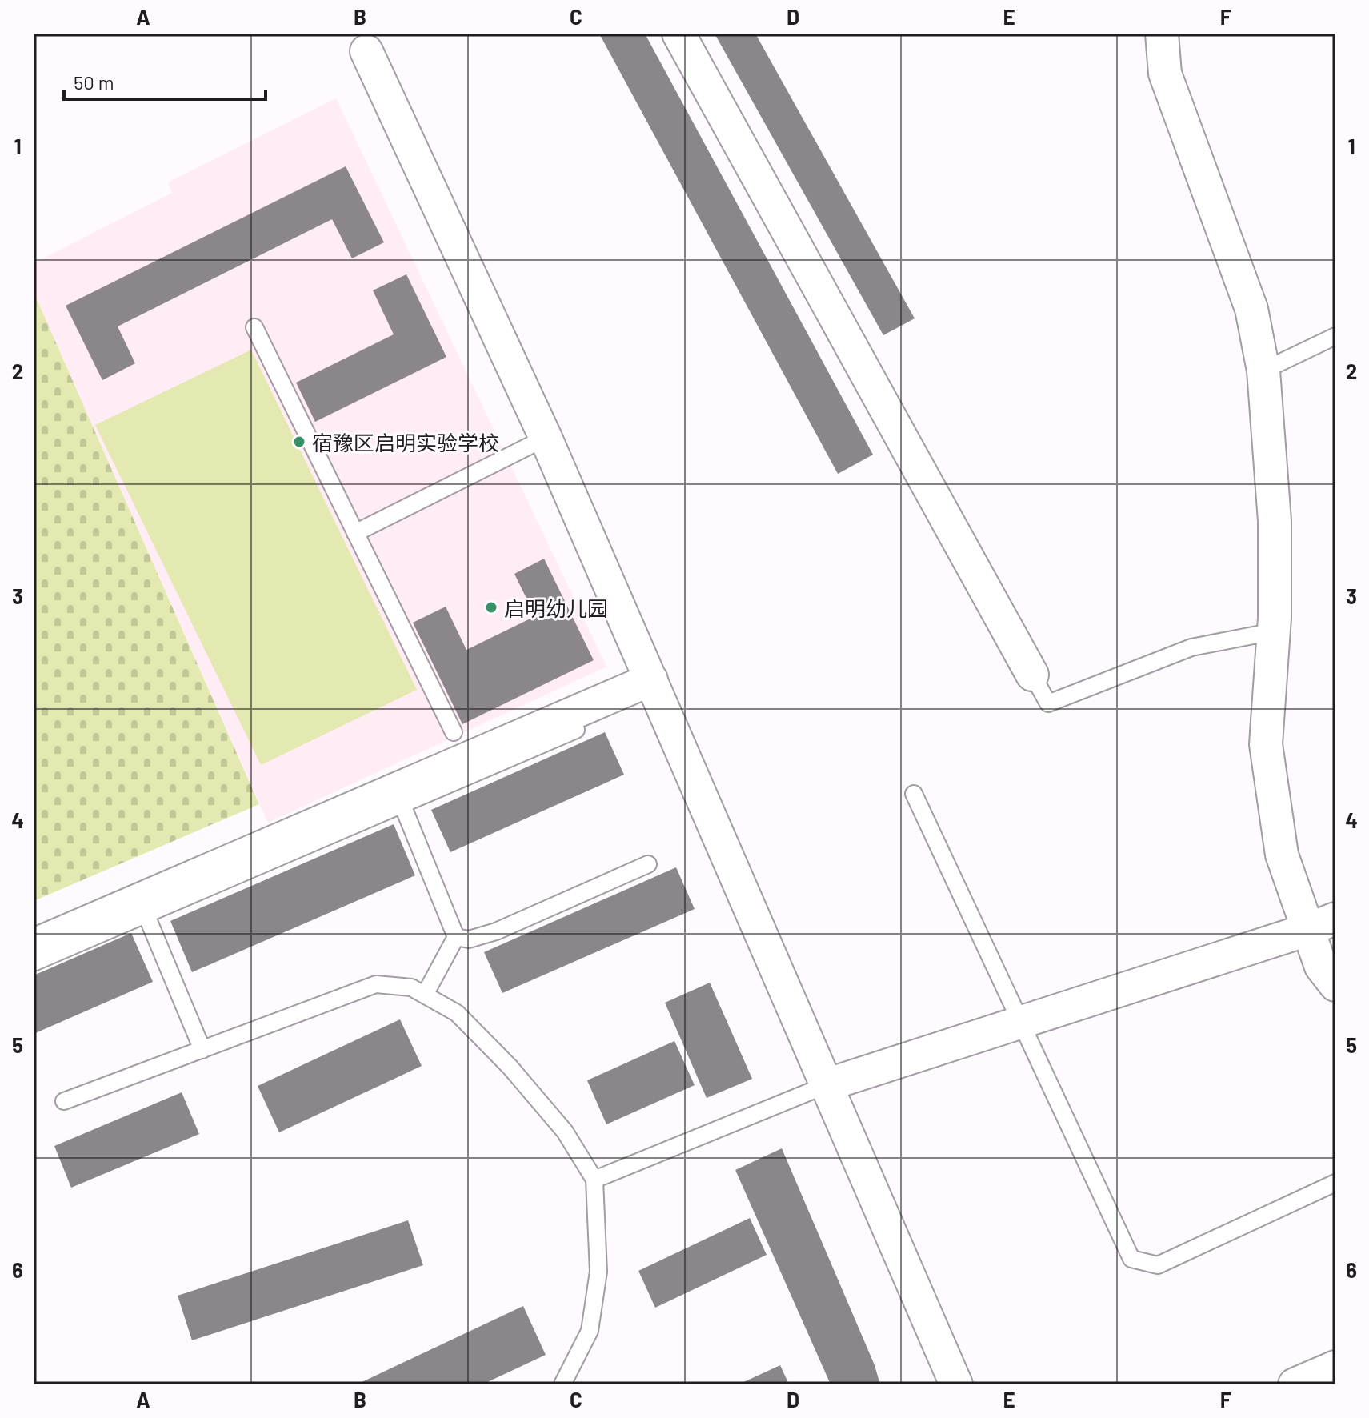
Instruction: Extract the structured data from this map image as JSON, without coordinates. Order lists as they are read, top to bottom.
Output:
{
  "places": ["宿豫区启明实验学校", "启明幼儿园"],
  "scale_bar": "50 m",
  "grid": {
    "columns": [
      "A",
      "B",
      "C",
      "D",
      "E",
      "F"
    ],
    "rows": [
      "1",
      "2",
      "3",
      "4",
      "5",
      "6"
    ]
  }
}
